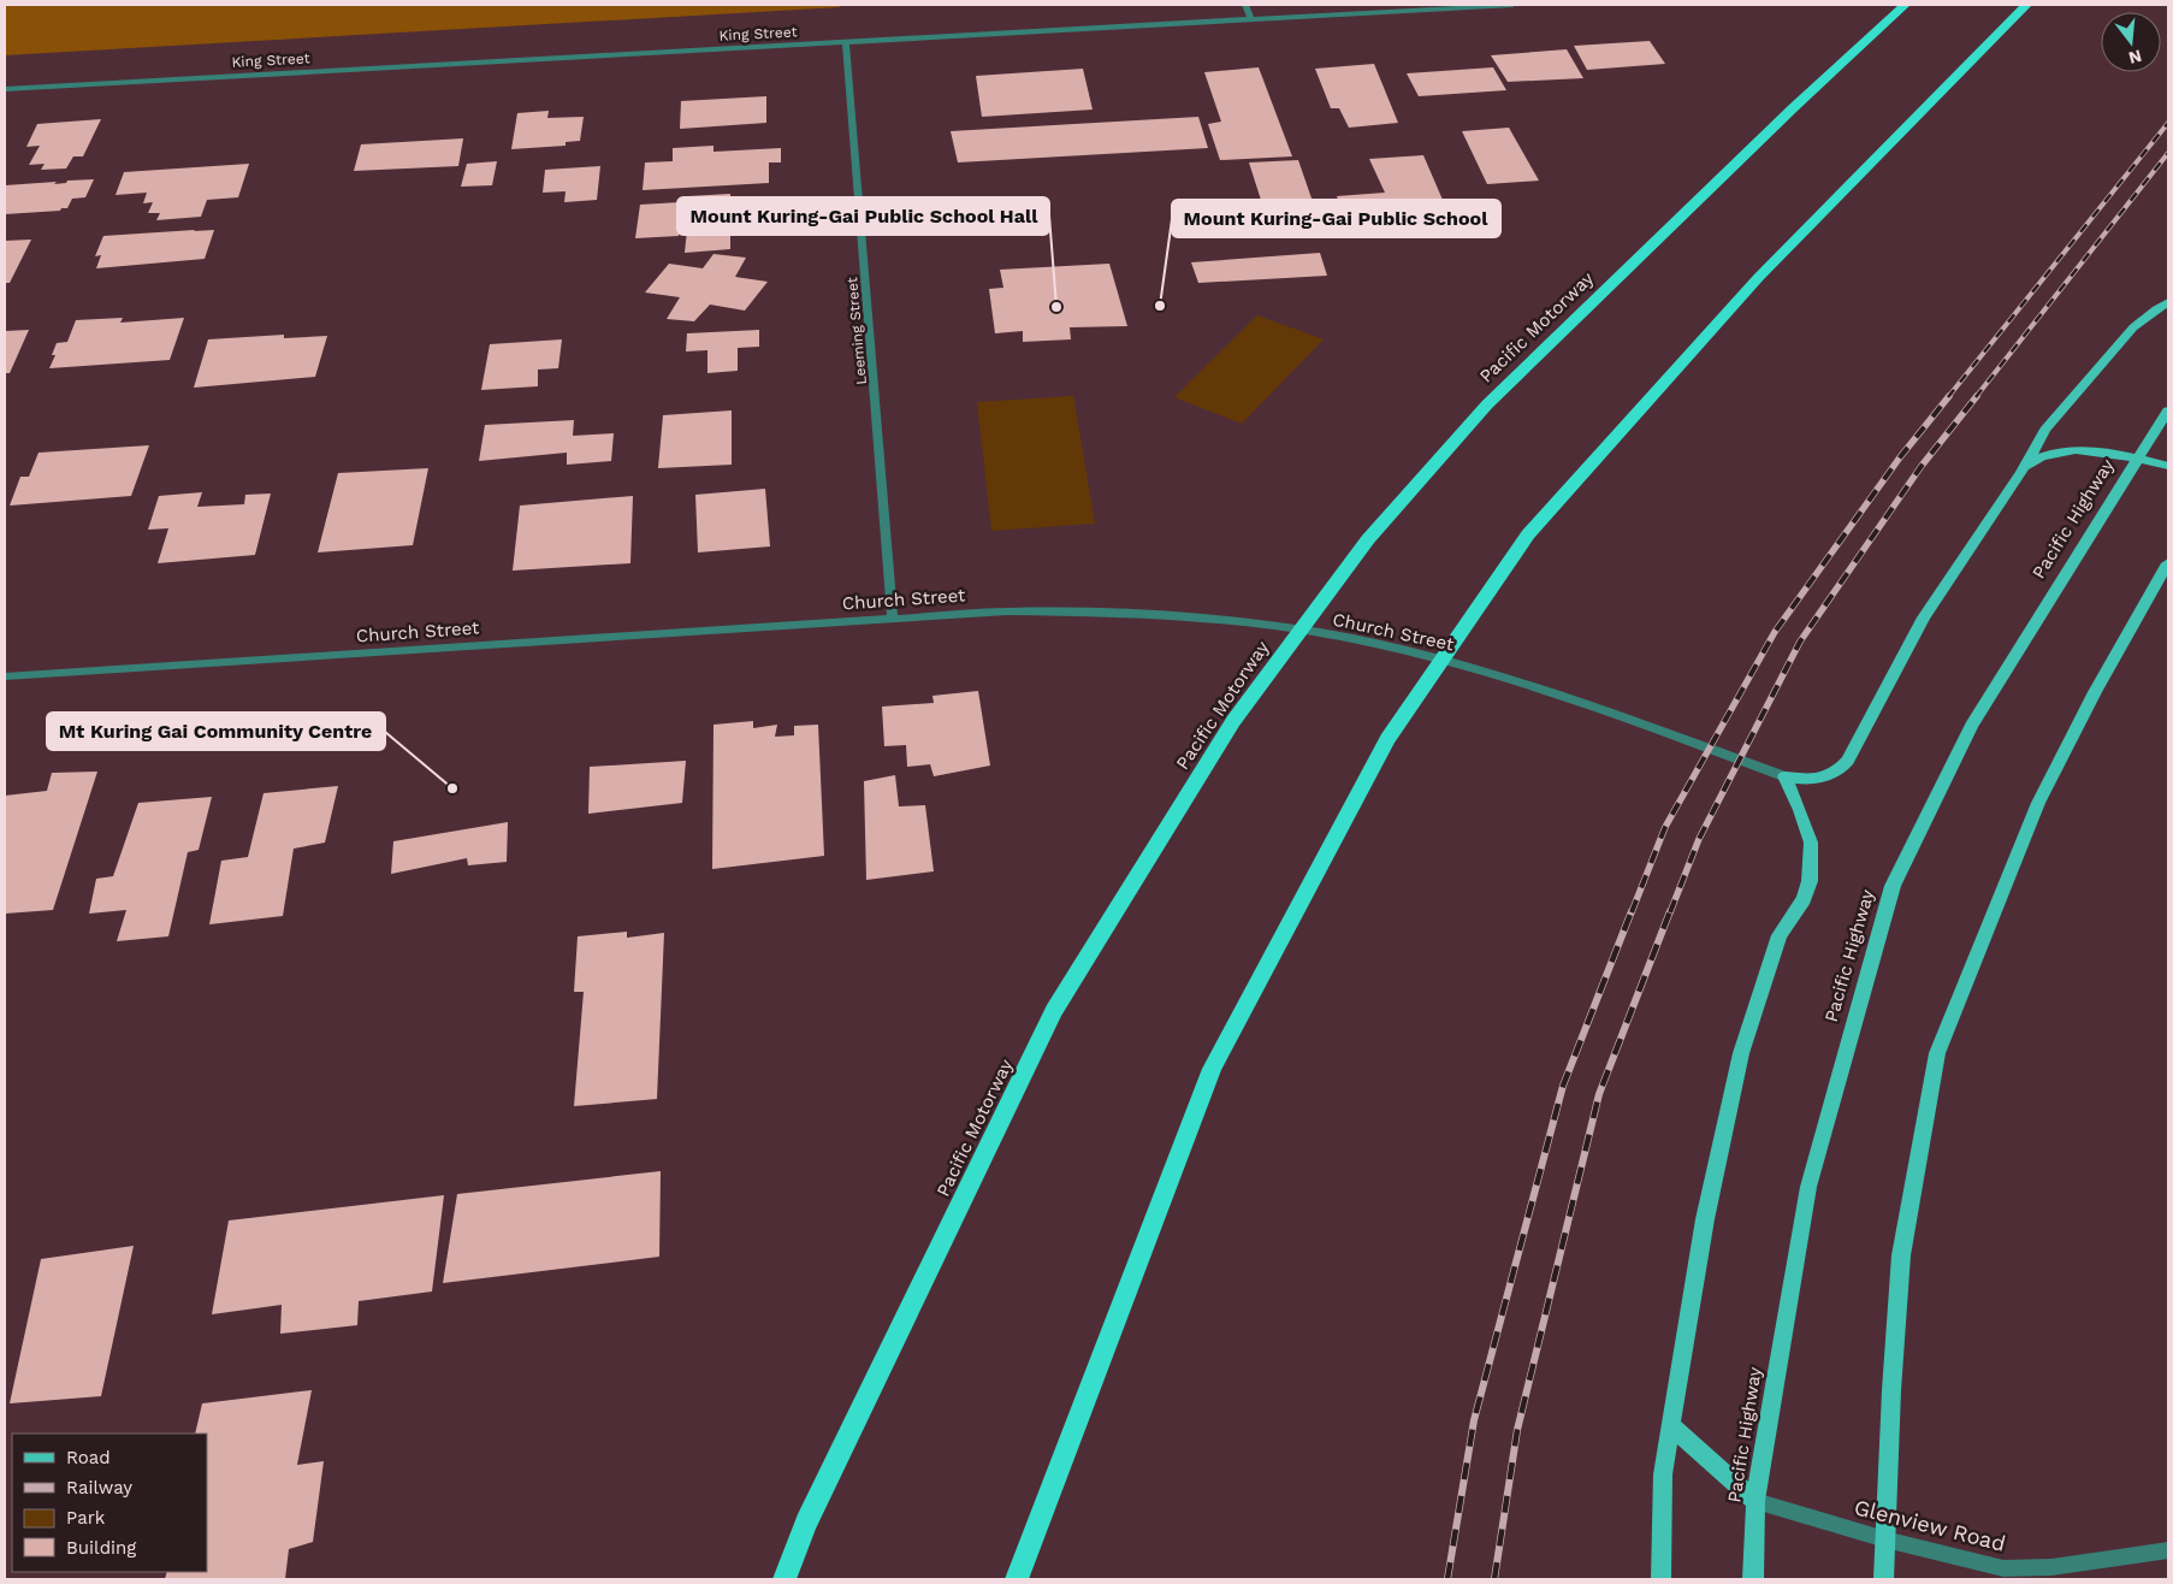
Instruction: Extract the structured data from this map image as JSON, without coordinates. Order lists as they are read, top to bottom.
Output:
{
  "streets": {
    "highway": ["Pacific Motorway"],
    "main road": ["Pacific Highway"],
    "street": [
      "King Street",
      "Leeming Street",
      "Church Street",
      "Glenview Road"
    ]
  },
  "crossings": [
    ["King Street", "Leeming Street"],
    ["Leeming Street", "Church Street"],
    ["Pacific Highway", "Glenview Road"]
  ],
  "places": ["Mount Kuring-Gai Public School", "Mount Kuring-Gai Public School Hall", "Mt Kuring Gai Community Centre"],
  "legend": [
    "Road",
    "Railway",
    "Park",
    "Building"
  ],
  "north": "bottom"
}
